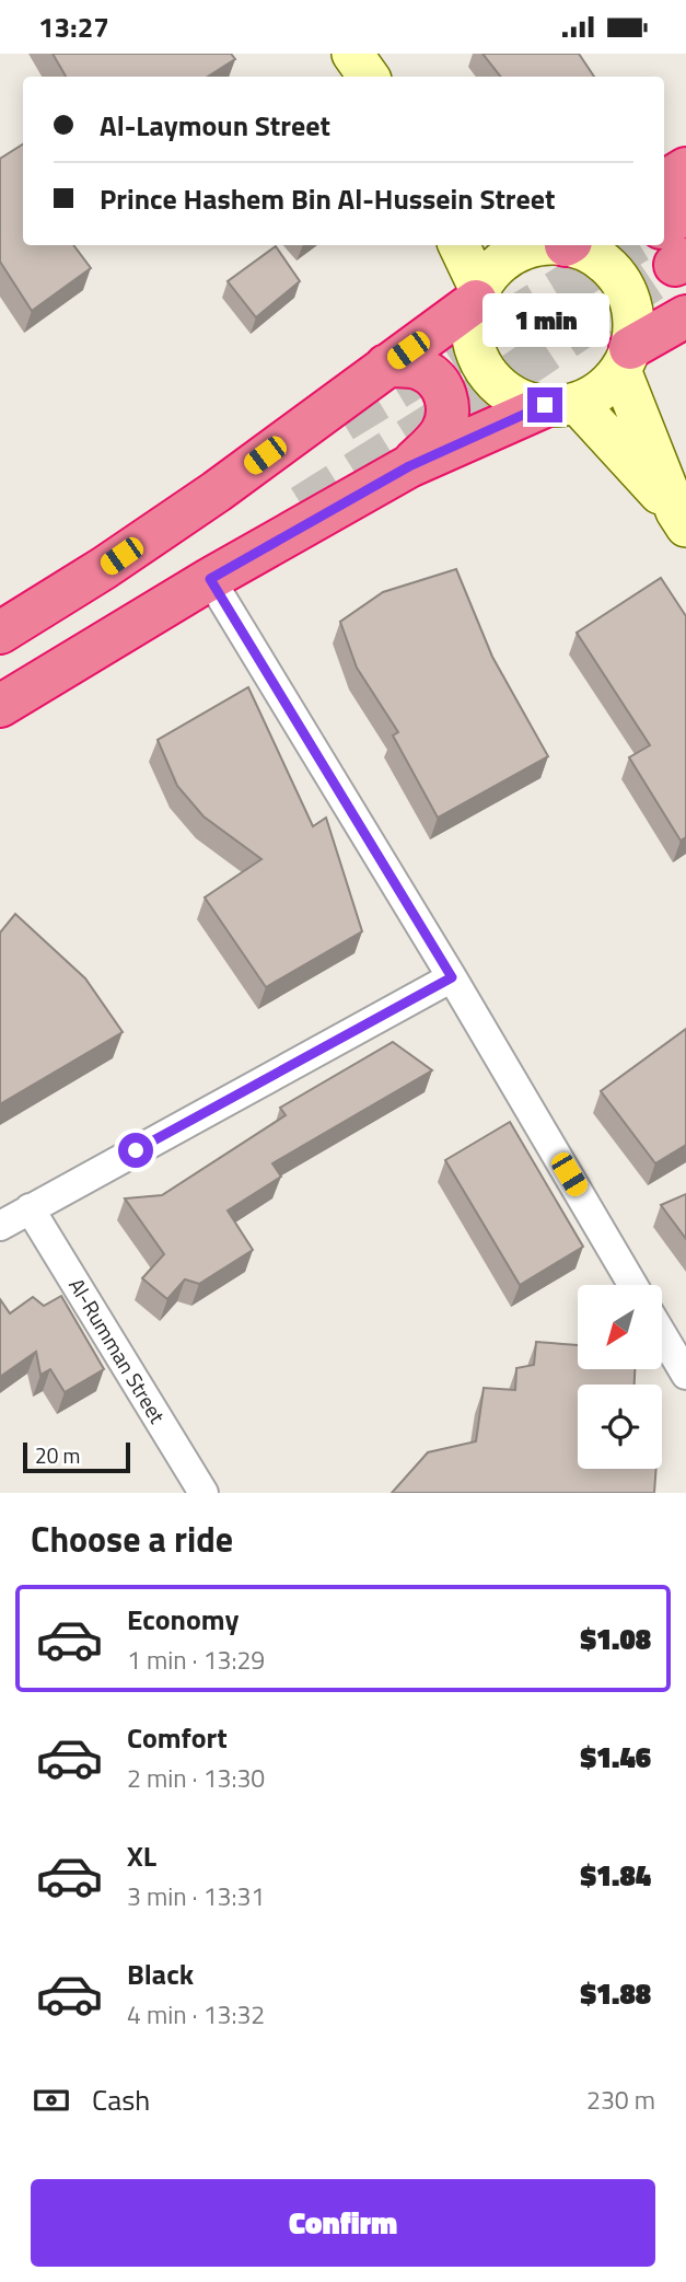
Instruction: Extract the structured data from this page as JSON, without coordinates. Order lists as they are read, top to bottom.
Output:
{
  "streets": {
    "street": ["Al-Rumman Street"]
  },
  "scale_bar": "20 m",
  "north": "bottom left",
  "page": {
    "status": "13:27",
    "banner": ["Al-Laymoun Street", "Prince Hashem Bin Al-Hussein Street"],
    "bubble": "1 min",
    "scale": "20 m",
    "heading": "Choose a ride",
    "list": [
      {
        "name": "Economy",
        "note": "1 min · 13:29",
        "value": "$1.08"
      },
      {
        "name": "Comfort",
        "note": "2 min · 13:30",
        "value": "$1.46"
      },
      {
        "name": "XL",
        "note": "3 min · 13:31",
        "value": "$1.84"
      },
      {
        "name": "Black",
        "note": "4 min · 13:32",
        "value": "$1.88"
      }
    ],
    "pay": ["Cash", "230 m"],
    "buttons": "Confirm"
  }
}
